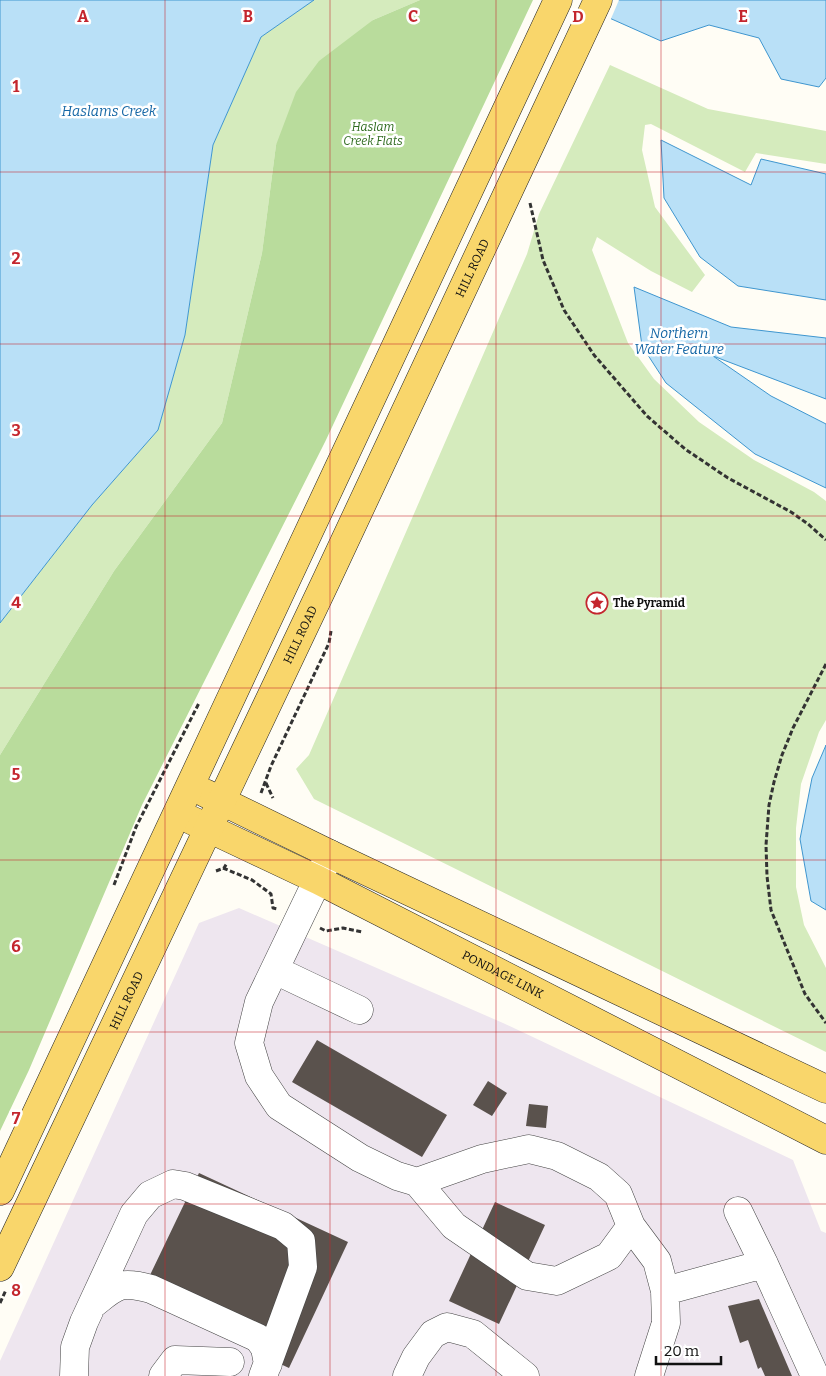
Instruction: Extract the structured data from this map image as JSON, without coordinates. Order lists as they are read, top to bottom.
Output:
{
  "streets": {
    "main road": ["HILL ROAD", "PONDAGE LINK"]
  },
  "crossings": [
    ["HILL ROAD", "PONDAGE LINK"]
  ],
  "water": ["Haslams Creek", "Northern Water Feature"],
  "parks": ["Haslam Creek Flats"],
  "places": {
    "place": ["The Pyramid"]
  },
  "scale_bar": "20 m",
  "grid": {
    "columns": [
      "A",
      "B",
      "C",
      "D",
      "E"
    ],
    "rows": [
      "1",
      "2",
      "3",
      "4",
      "5",
      "6",
      "7",
      "8"
    ]
  }
}
